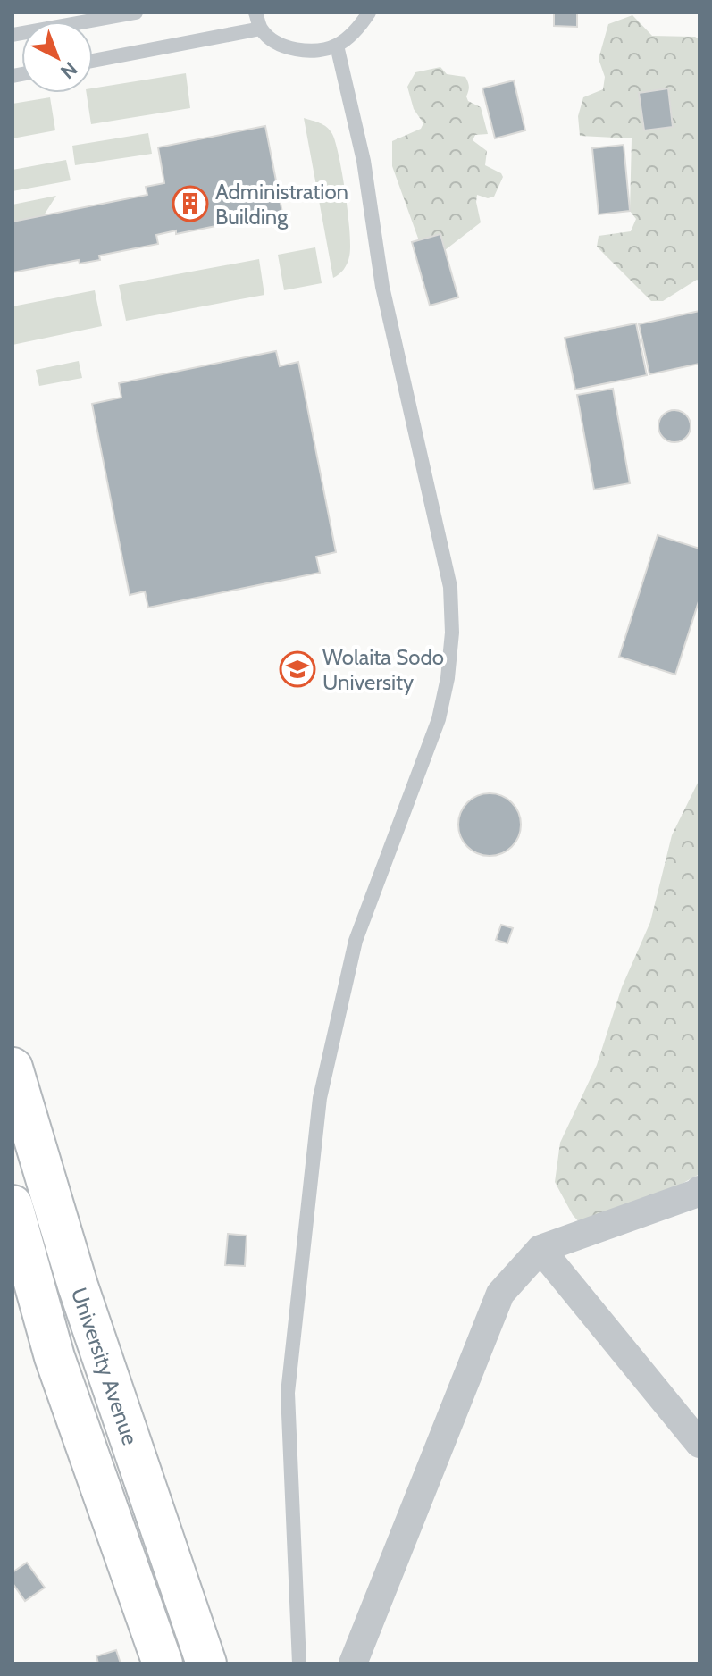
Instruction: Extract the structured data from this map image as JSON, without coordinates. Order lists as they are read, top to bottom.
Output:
{
  "streets": {
    "highway": ["University Avenue"]
  },
  "places": {
    "building": ["Administration Building"],
    "school or university": ["Wolaita Sodo University"]
  },
  "north": "bottom right"
}
